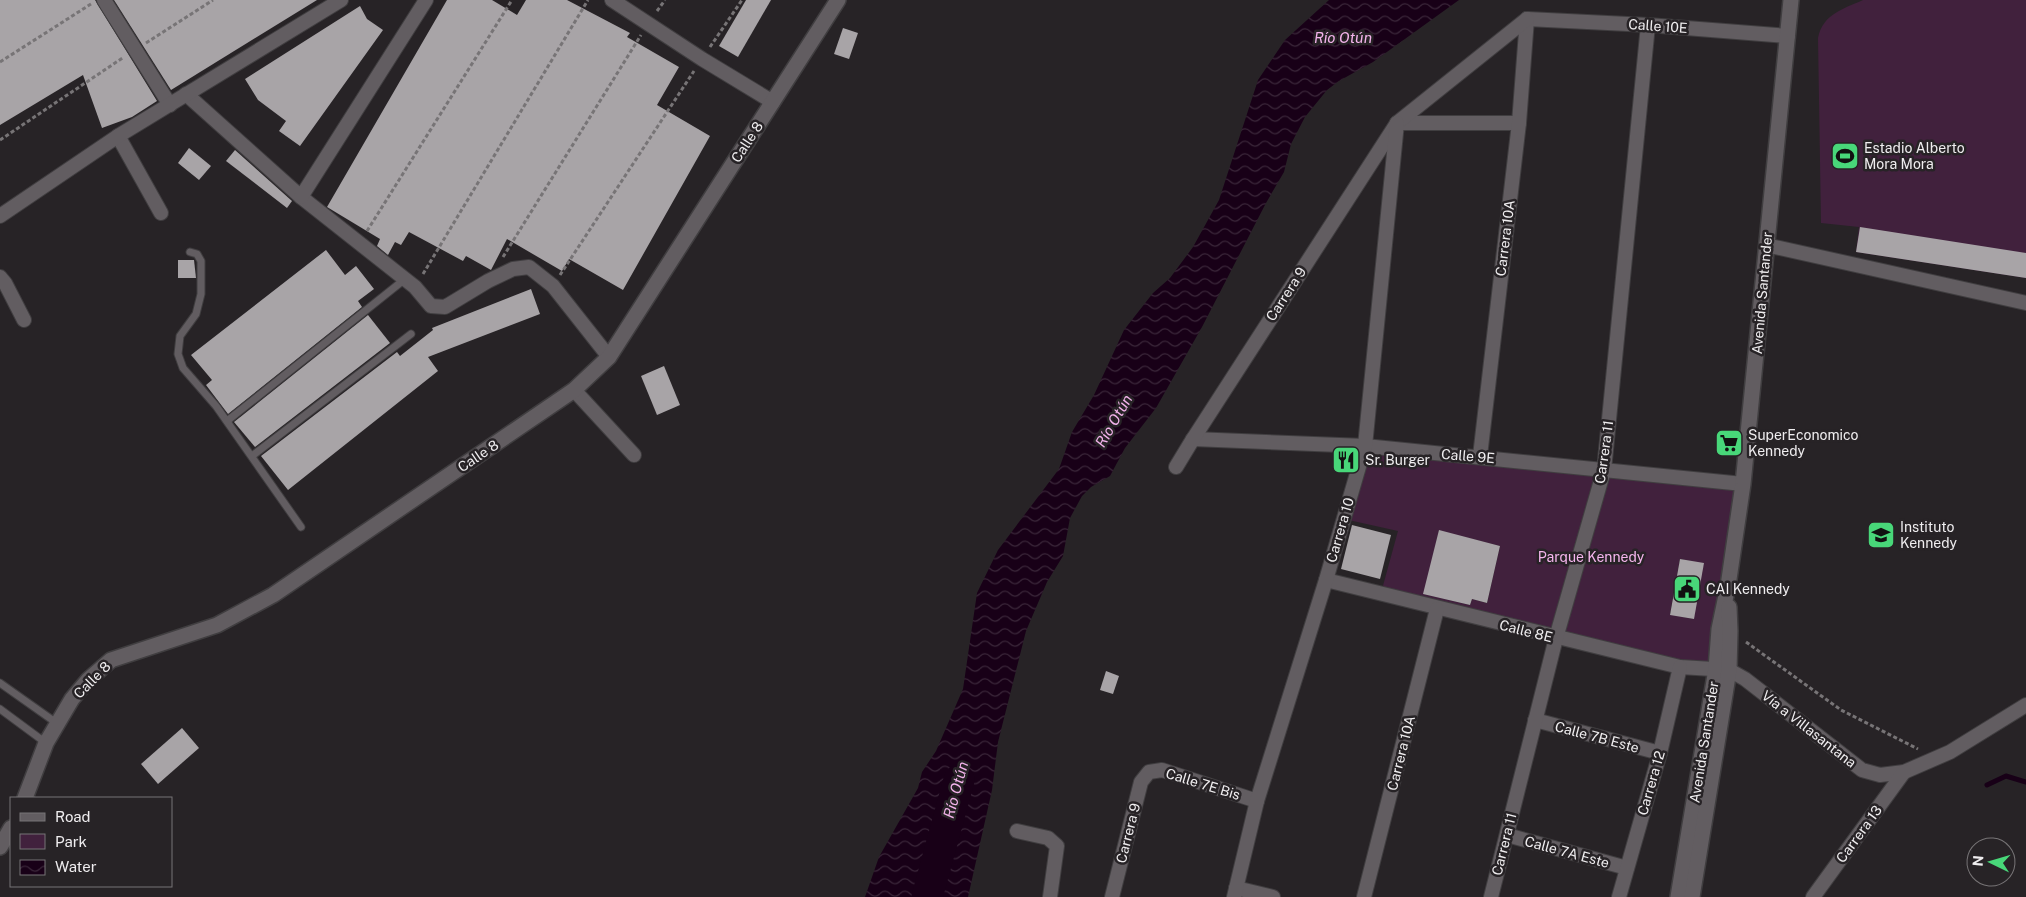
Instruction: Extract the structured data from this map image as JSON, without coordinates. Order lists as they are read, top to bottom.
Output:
{
  "streets": {
    "street": [
      "Calle 10E",
      "Calle 8",
      "Carrera 10A",
      "Avenida Santander",
      "Carrera 9",
      "Carrera 11",
      "Calle 9E",
      "Carrera 10",
      "Calle 8E",
      "Vía a Villasantana",
      "Calle 7B Este",
      "Carrera 12",
      "Calle 7E Bis",
      "Carrera 13",
      "Calle 7A Este"
    ]
  },
  "crossings": [
    ["Calle 10E", "Carrera 10A"],
    ["Calle 10E", "Avenida Santander"],
    ["Calle 10E", "Carrera 9"],
    ["Calle 10E", "Carrera 11"],
    ["Carrera 10A", "Carrera 9"],
    ["Carrera 10A", "Calle 9E"],
    ["Carrera 10A", "Calle 8E"],
    ["Avenida Santander", "Calle 9E"],
    ["Avenida Santander", "Calle 8E"],
    ["Avenida Santander", "Vía a Villasantana"],
    ["Carrera 9", "Calle 9E"],
    ["Carrera 9", "Carrera 10"],
    ["Carrera 9", "Calle 7E Bis"],
    ["Carrera 11", "Calle 9E"],
    ["Carrera 11", "Calle 8E"],
    ["Carrera 11", "Calle 7B Este"],
    ["Carrera 11", "Calle 7A Este"],
    ["Calle 9E", "Carrera 10"],
    ["Carrera 10", "Calle 8E"],
    ["Carrera 10", "Calle 7E Bis"],
    ["Calle 8E", "Vía a Villasantana"],
    ["Calle 8E", "Carrera 12"],
    ["Vía a Villasantana", "Carrera 13"],
    ["Calle 7B Este", "Carrera 12"],
    ["Carrera 12", "Calle 7A Este"]
  ],
  "water": ["Río Otún"],
  "parks": ["Parque Kennedy"],
  "places": {
    "sports": ["Estadio Alberto Mora Mora"],
    "supermarket": ["SuperEconomico Kennedy"],
    "restaurant": ["Sr. Burger"],
    "school or university": ["Instituto Kennedy"],
    "public building": ["CAI Kennedy"]
  },
  "legend": ["Road", "Park", "Water"],
  "north": "left"
}
